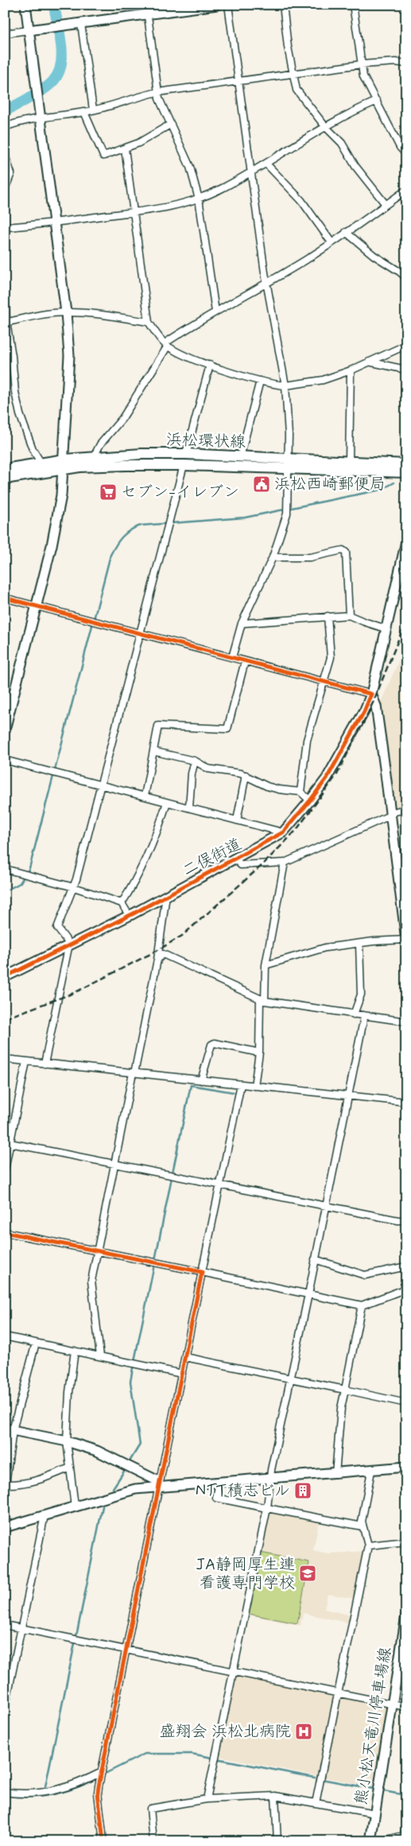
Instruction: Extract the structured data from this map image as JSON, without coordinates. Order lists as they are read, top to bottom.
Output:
{
  "streets": {
    "main road": ["浜松環状線"],
    "street": ["二俣街道", "熊小松天竜川停車場線"]
  },
  "places": {
    "public building": ["浜松西崎郵便局"],
    "supermarket": ["セブン-イレブン"],
    "building": ["NTT積志ビル"],
    "school or university": ["JA静岡厚生連 看護専門学校"],
    "hospital": ["盛翔会 浜松北病院"]
  }
}
